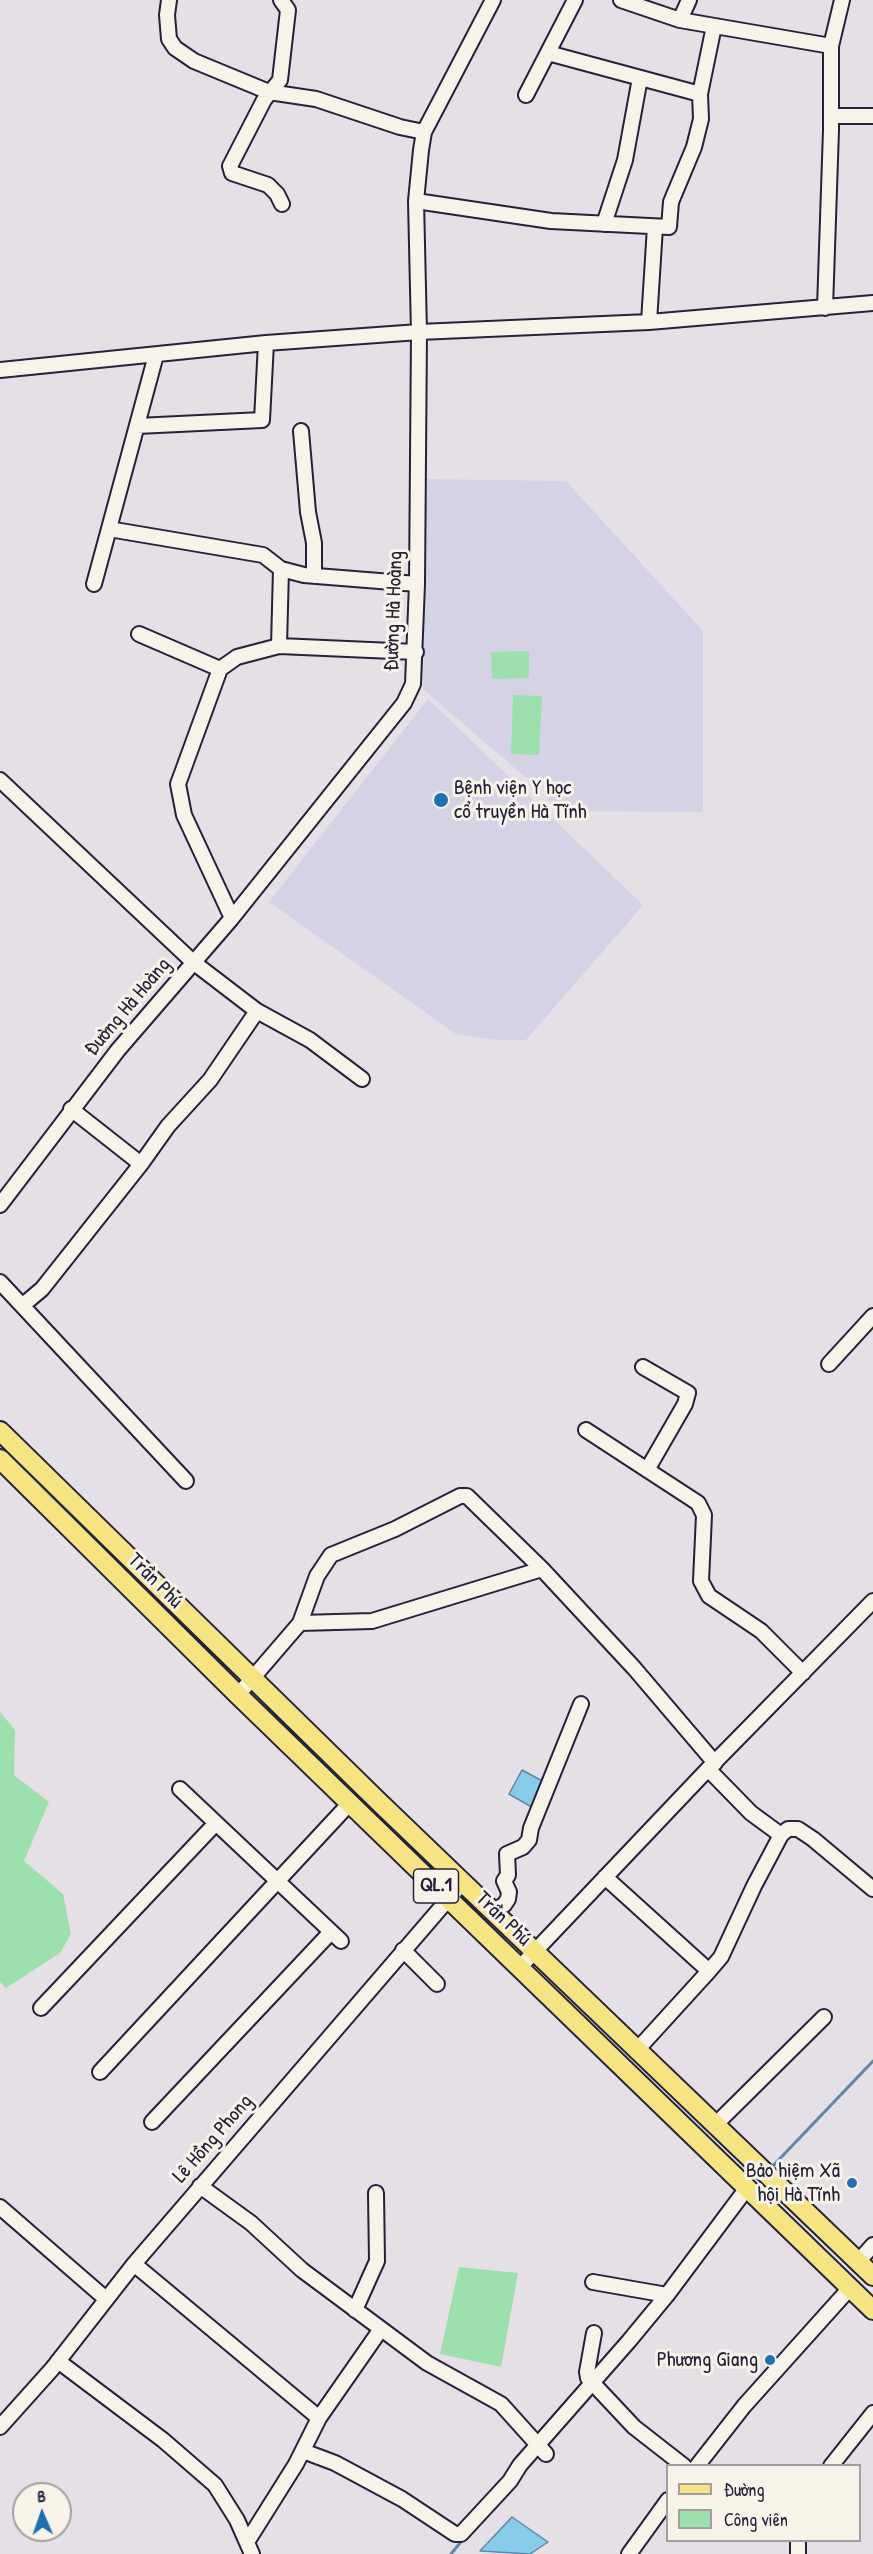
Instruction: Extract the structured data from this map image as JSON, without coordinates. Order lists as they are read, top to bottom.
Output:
{
  "streets": {
    "main road": ["Trần Phú", "QL.1"],
    "street": ["Đường Hà Hoàng", "Lê Hồng Phong"]
  },
  "crossings": [
    ["Trần Phú", "Lê Hồng Phong"]
  ],
  "places": ["Bệnh viện Y học cổ truyền Hà Tĩnh", "Bảo hiệm Xã hội Hà Tĩnh", "Phương Giang"],
  "legend": ["Đường", "Công viên"],
  "north": "top"
}
